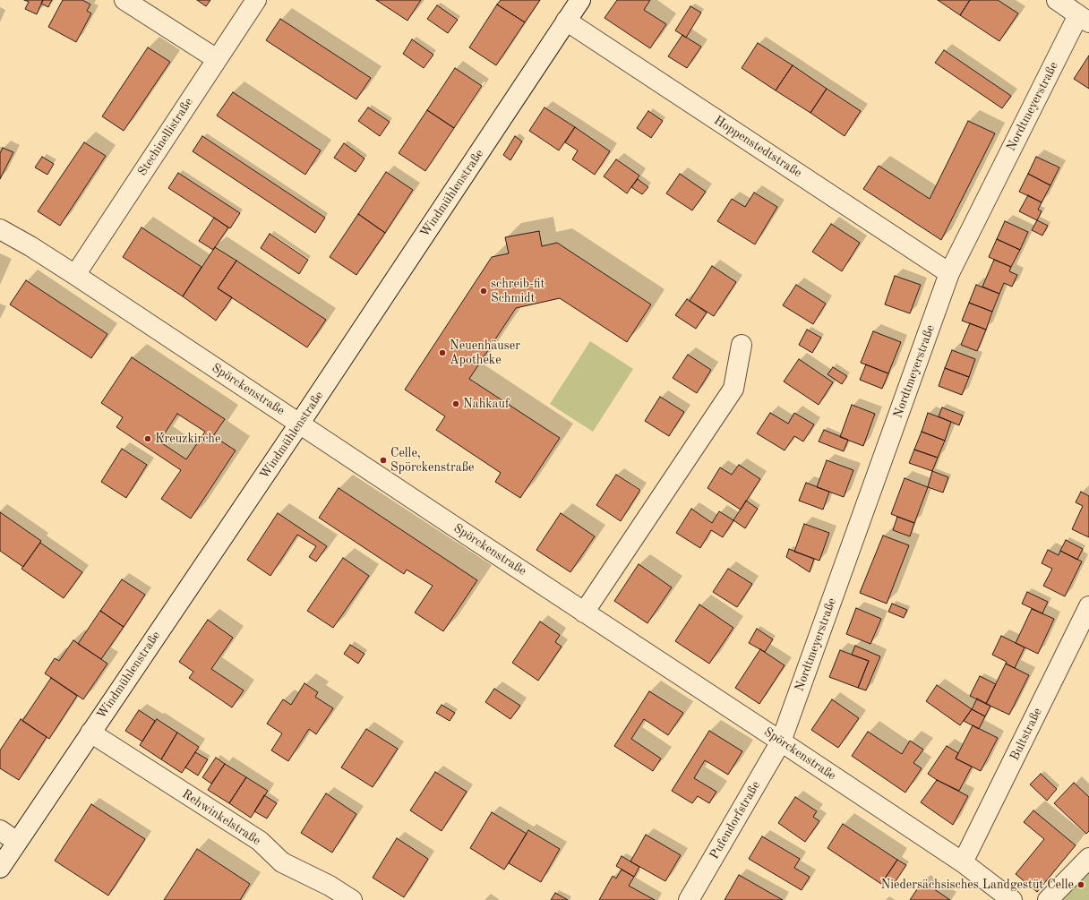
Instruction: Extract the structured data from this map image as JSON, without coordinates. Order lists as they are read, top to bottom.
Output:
{
  "streets": {
    "street": [
      "Nordtmeyerstraße",
      "Stechinellistraße",
      "Hoppenstedtstraße",
      "Windmühlenstraße",
      "Spörckenstraße",
      "Bultstraße",
      "Rehwinkelstraße",
      "Pufendorfstraße"
    ]
  },
  "crossings": [
    ["Nordtmeyerstraße", "Hoppenstedtstraße"],
    ["Nordtmeyerstraße", "Spörckenstraße"],
    ["Nordtmeyerstraße", "Pufendorfstraße"],
    ["Stechinellistraße", "Spörckenstraße"],
    ["Hoppenstedtstraße", "Windmühlenstraße"],
    ["Windmühlenstraße", "Spörckenstraße"],
    ["Windmühlenstraße", "Rehwinkelstraße"],
    ["Spörckenstraße", "Bultstraße"],
    ["Spörckenstraße", "Pufendorfstraße"]
  ],
  "places": [
    "schreib-fit Schmidt",
    "Neuenhäuser Apotheke",
    "Nahkauf",
    "Kreuzkirche",
    "Celle, Spörckenstraße",
    "Niedersächsisches Landgestüt Celle"
  ]
}
